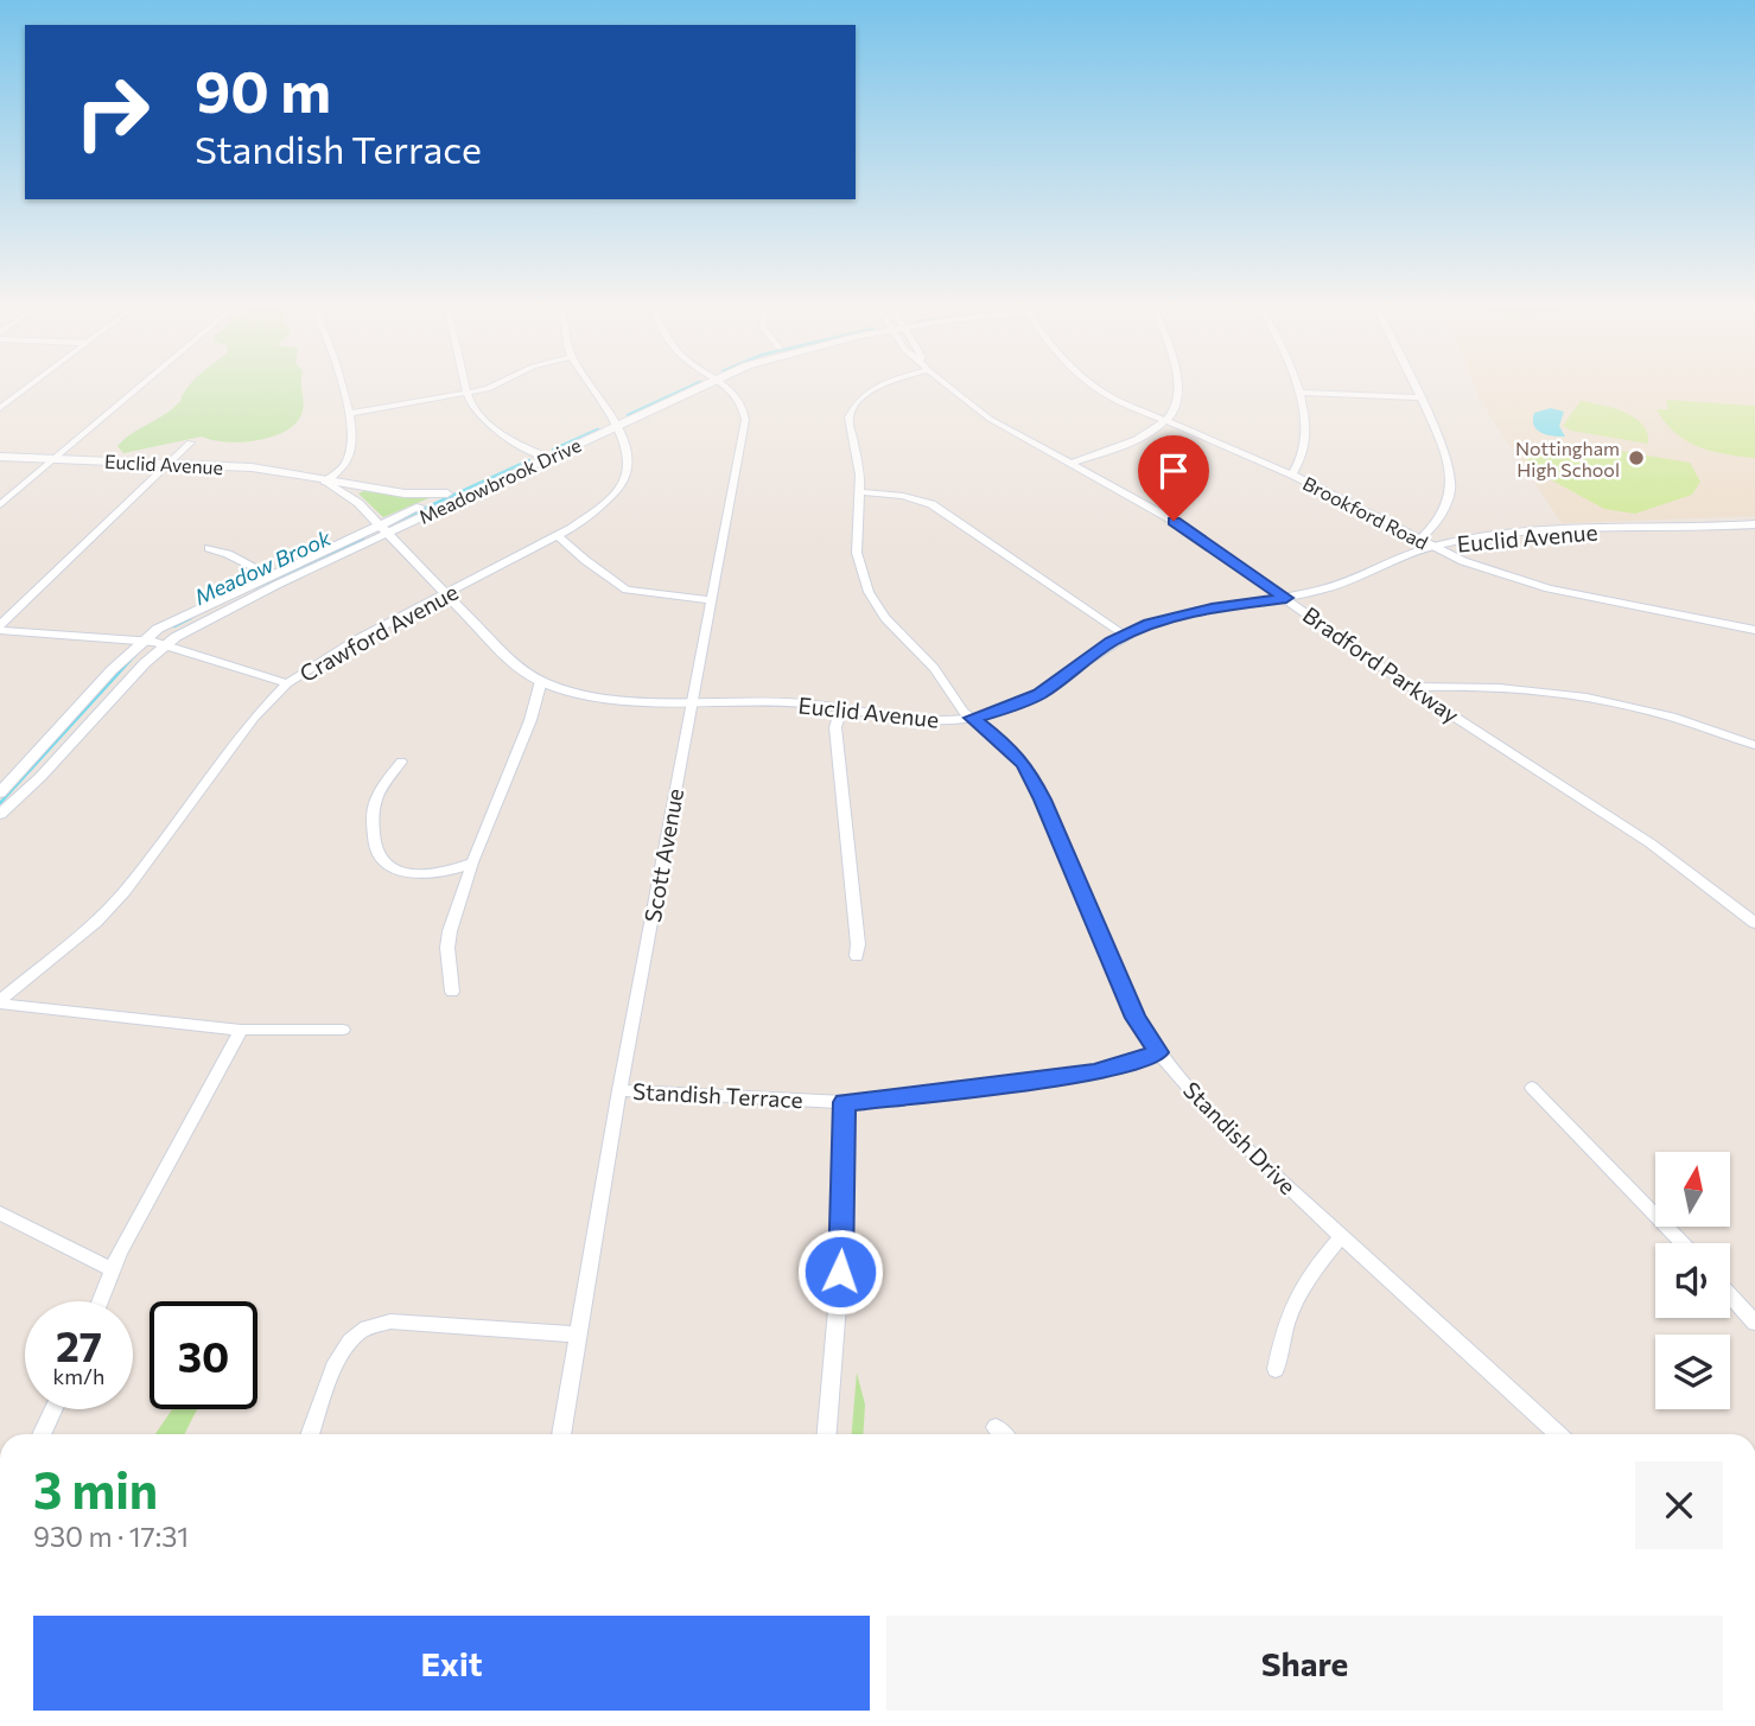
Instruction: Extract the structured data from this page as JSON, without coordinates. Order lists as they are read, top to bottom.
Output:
{
  "streets": {
    "street": [
      "Euclid Avenue",
      "Meadowbrook Drive",
      "Brookford Road",
      "Crawford Avenue",
      "Bradford Parkway",
      "Scott Avenue",
      "Standish Terrace",
      "Standish Drive"
    ]
  },
  "crossings": [
    ["Euclid Avenue", "Meadowbrook Drive"],
    ["Euclid Avenue", "Brookford Road"],
    ["Euclid Avenue", "Crawford Avenue"],
    ["Euclid Avenue", "Bradford Parkway"],
    ["Euclid Avenue", "Scott Avenue"],
    ["Euclid Avenue", "Standish Drive"],
    ["Meadowbrook Drive", "Crawford Avenue"],
    ["Scott Avenue", "Standish Terrace"],
    ["Standish Terrace", "Standish Drive"]
  ],
  "water": ["Meadow Brook"],
  "places": ["Nottingham High School"],
  "north": "top",
  "page": {
    "turn": ["90 m", "Standish Terrace"],
    "speed": "27 km/h",
    "limit": "30",
    "heading": ["3 min", "930 m · 17:31"],
    "buttons": ["Exit", "Share"]
  }
}
